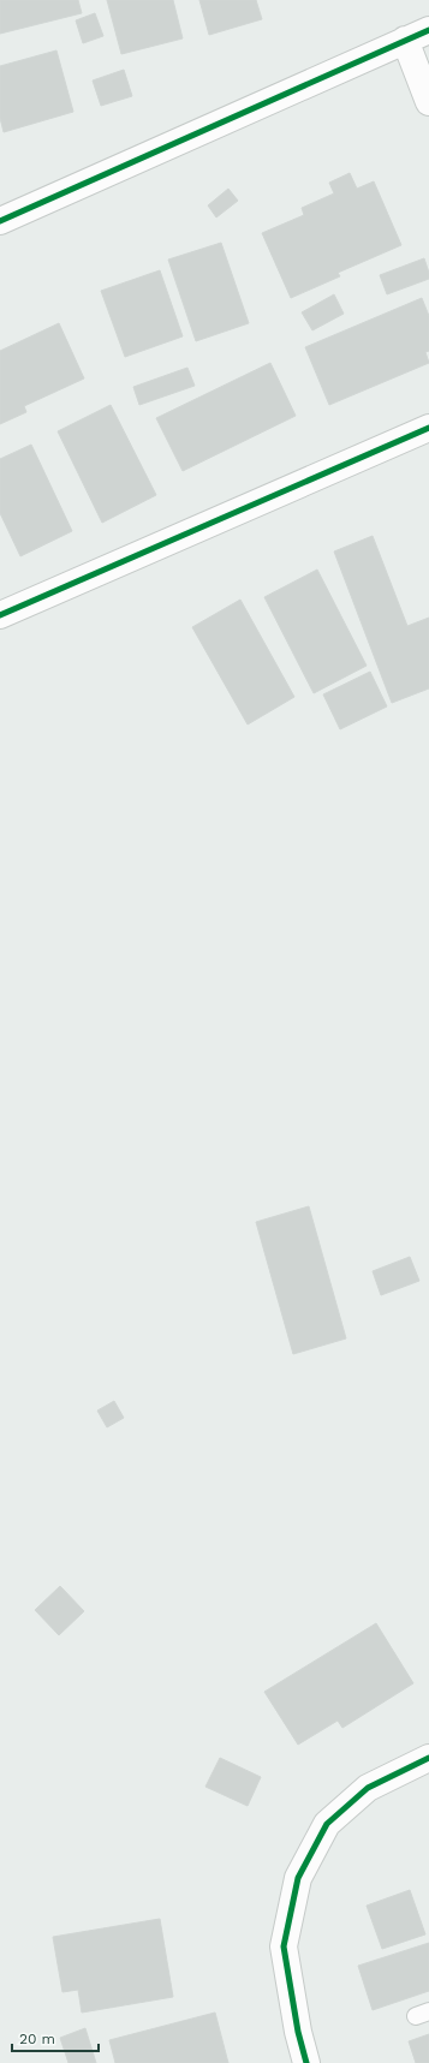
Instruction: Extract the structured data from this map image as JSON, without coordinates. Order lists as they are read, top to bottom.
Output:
{
  "scale_bar": "20 m"
}
